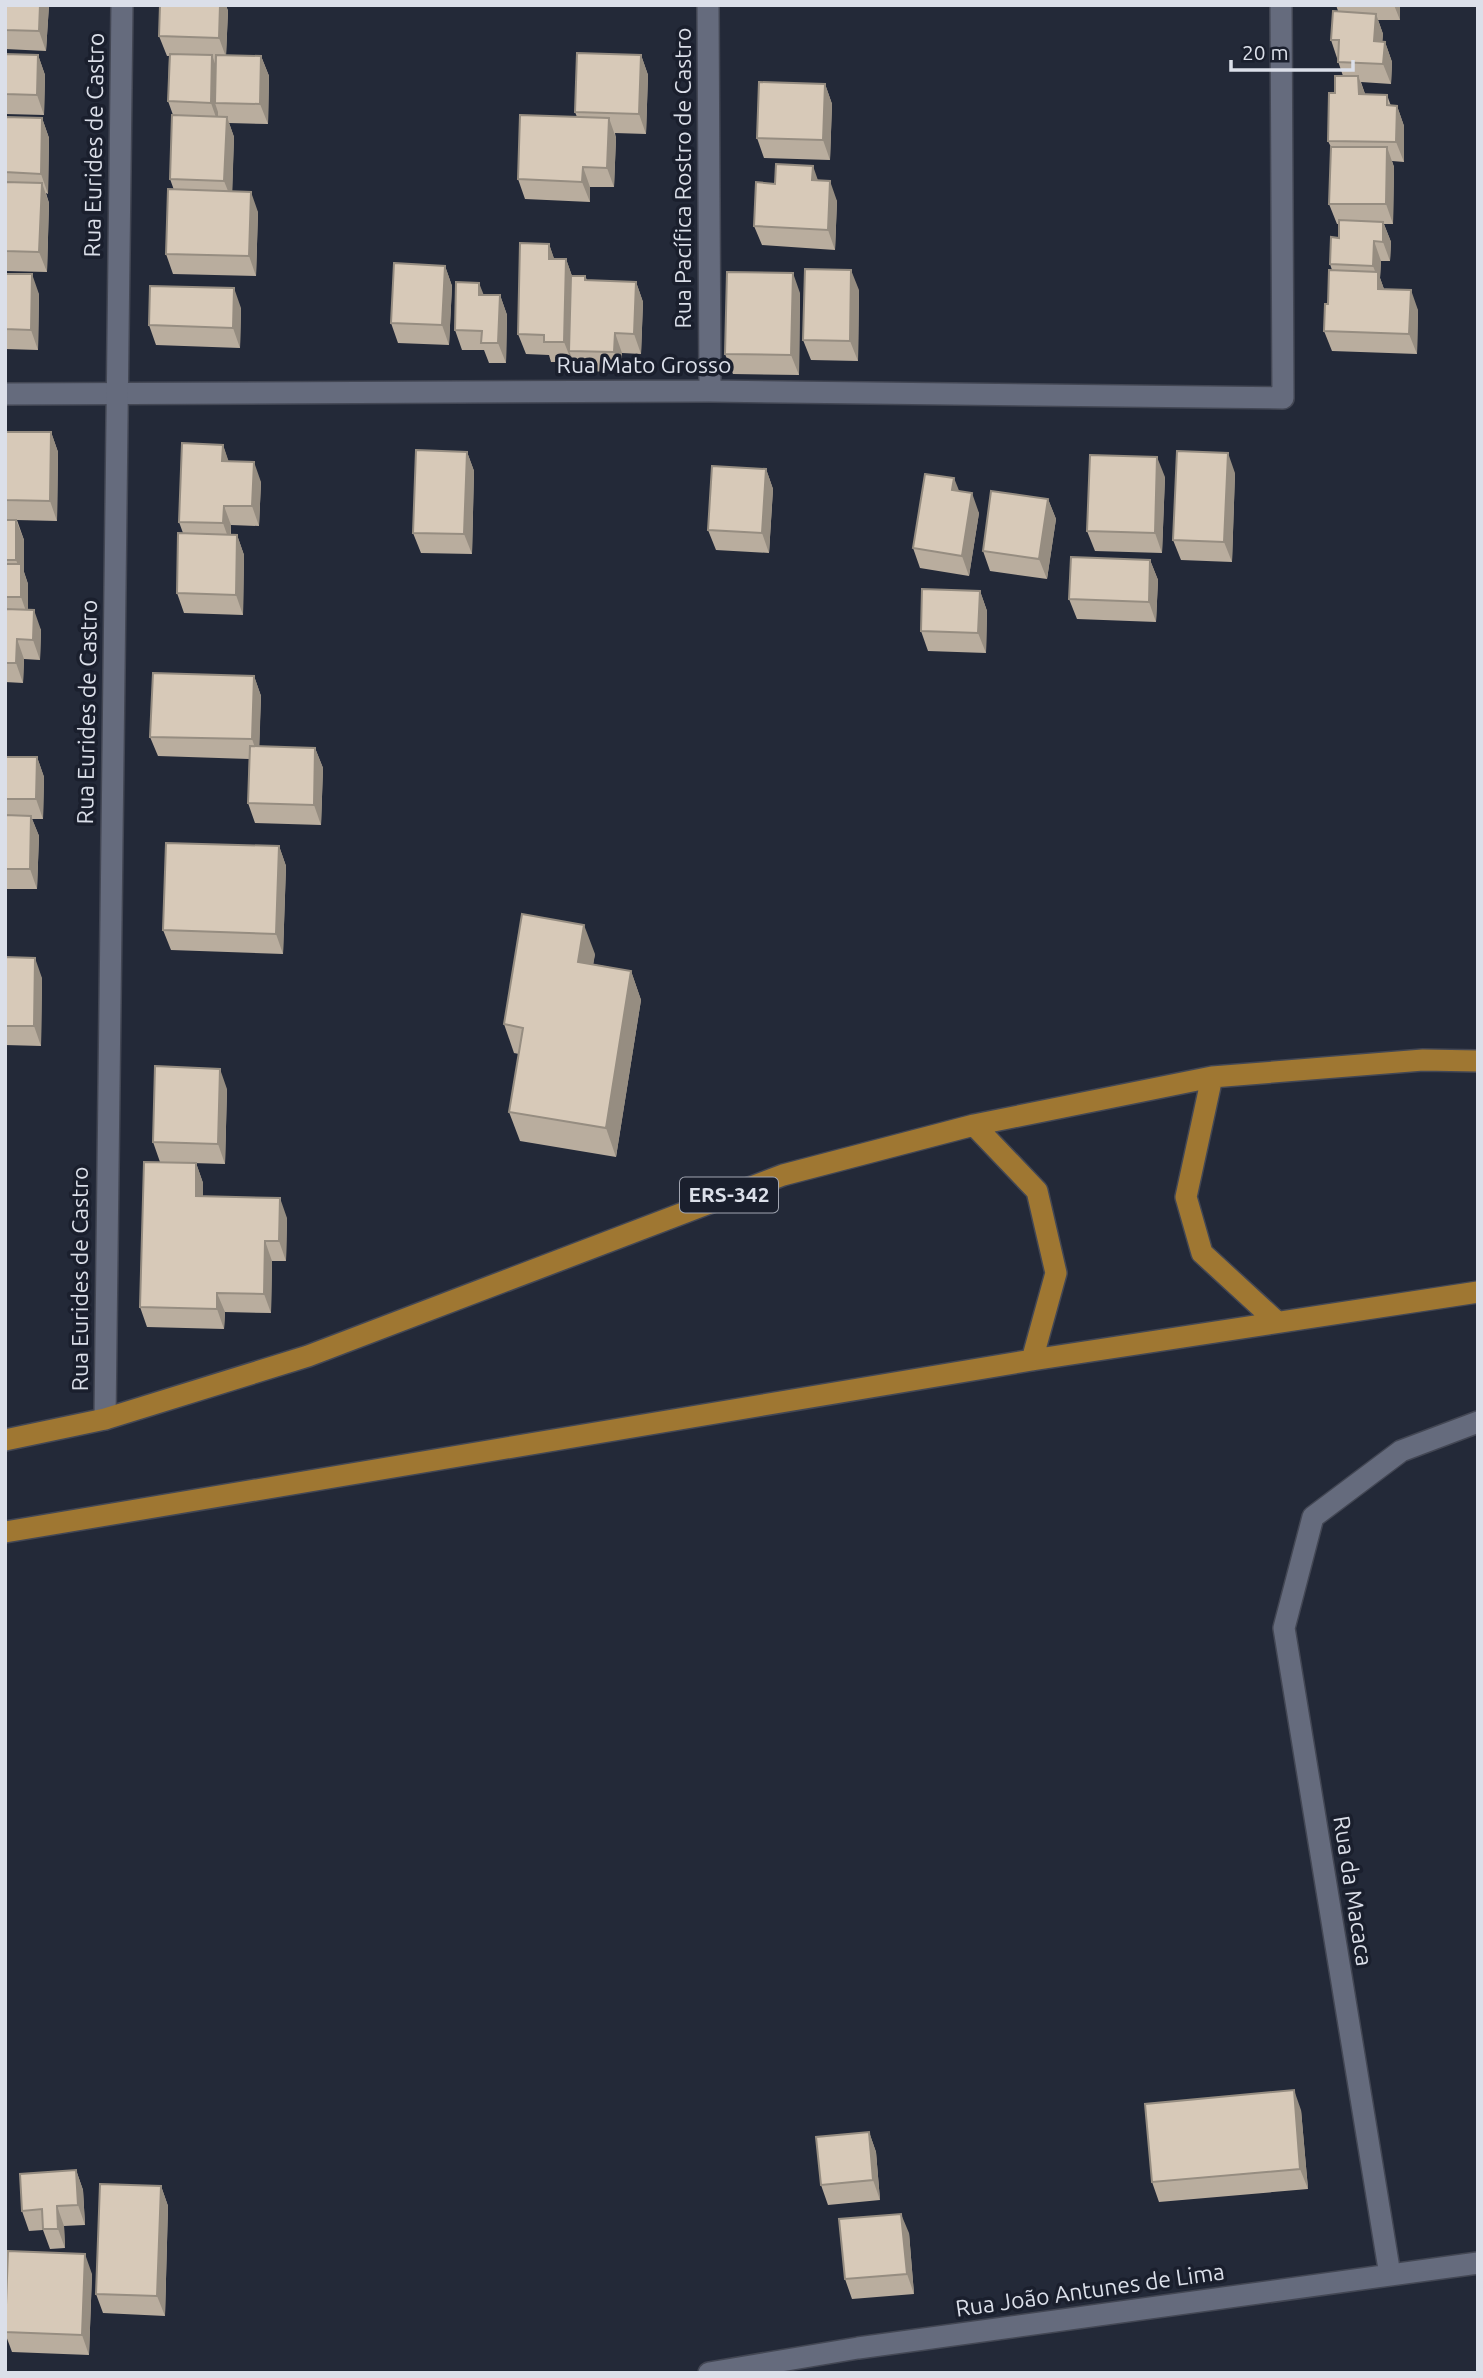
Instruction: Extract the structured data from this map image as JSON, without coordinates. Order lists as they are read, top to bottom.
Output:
{
  "streets": {
    "main road": ["ERS-342"],
    "street": [
      "Rua Eurides de Castro",
      "Rua Pacífica Rostro de Castro",
      "Rua Mato Grosso",
      "Rua da Macaca",
      "Rua João Antunes de Lima"
    ]
  },
  "crossings": [
    ["Rua Eurides de Castro", "Rua Mato Grosso"],
    ["Rua Eurides de Castro", "ERS-342"],
    ["Rua Pacífica Rostro de Castro", "Rua Mato Grosso"],
    ["Rua da Macaca", "Rua João Antunes de Lima"]
  ],
  "scale_bar": "20 m"
}
